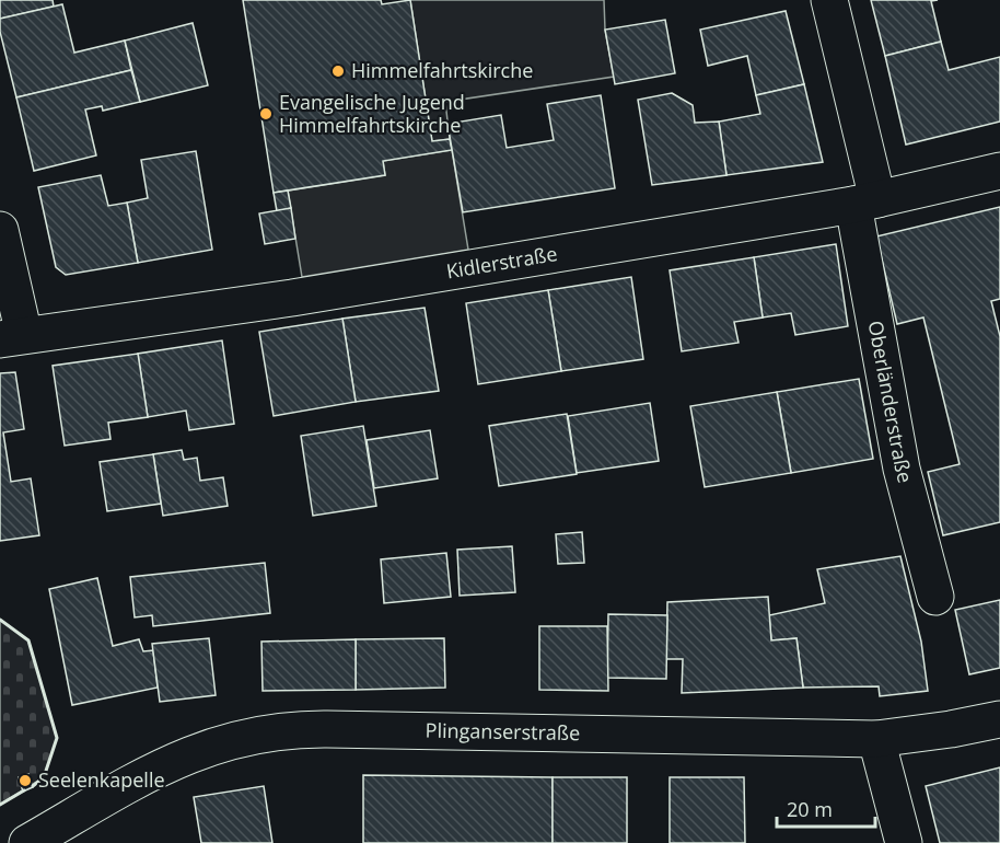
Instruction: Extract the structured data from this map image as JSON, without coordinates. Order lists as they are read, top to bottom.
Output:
{
  "streets": {
    "street": ["Kidlerstraße", "Oberländerstraße", "Plinganserstraße"]
  },
  "crossings": [
    ["Kidlerstraße", "Oberländerstraße"]
  ],
  "places": ["Himmelfahrtskirche", "Evangelische Jugend Himmelfahrtskirche", "Seelenkapelle"],
  "scale_bar": "20 m"
}
